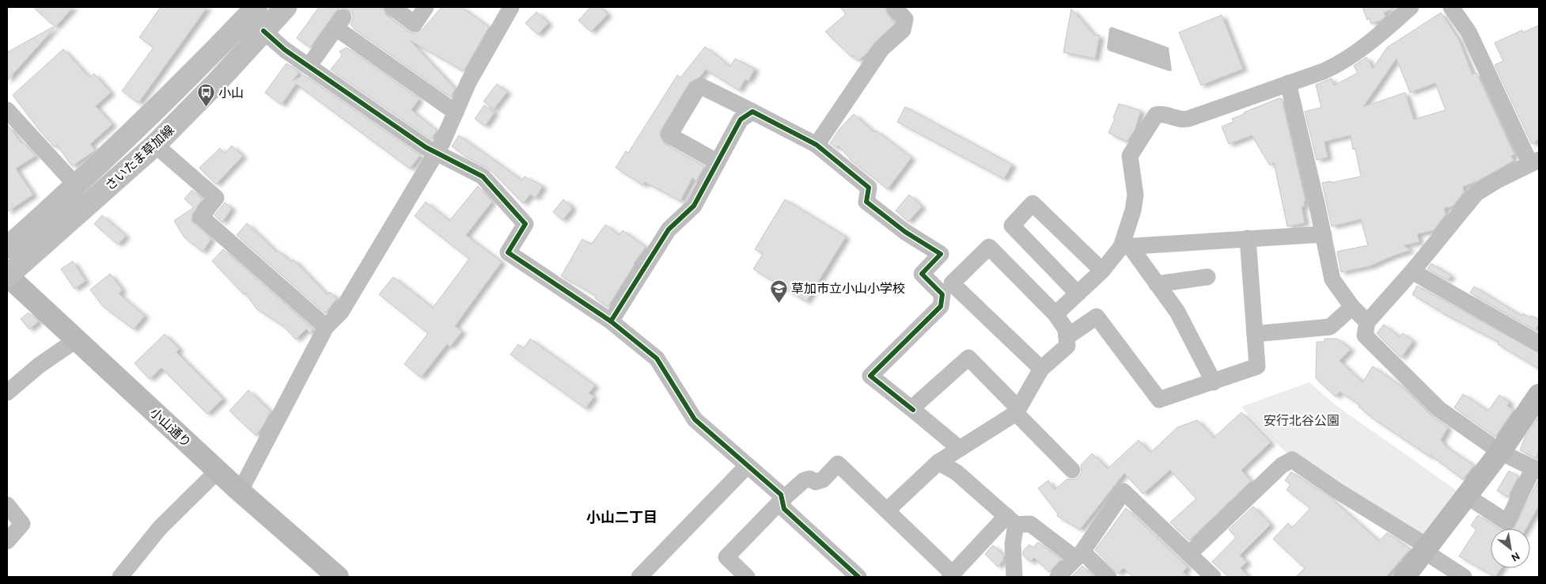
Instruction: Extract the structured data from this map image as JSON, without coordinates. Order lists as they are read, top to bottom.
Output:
{
  "streets": {
    "main road": ["さいたま草加線"],
    "street": ["小山通り"]
  },
  "crossings": [
    ["さいたま草加線", "小山通り"]
  ],
  "districts": ["小山二丁目"],
  "parks": ["安行北谷公園"],
  "places": {
    "bus stop": ["小山"],
    "school or university": ["草加市立小山小学校"]
  },
  "north": "bottom right"
}
